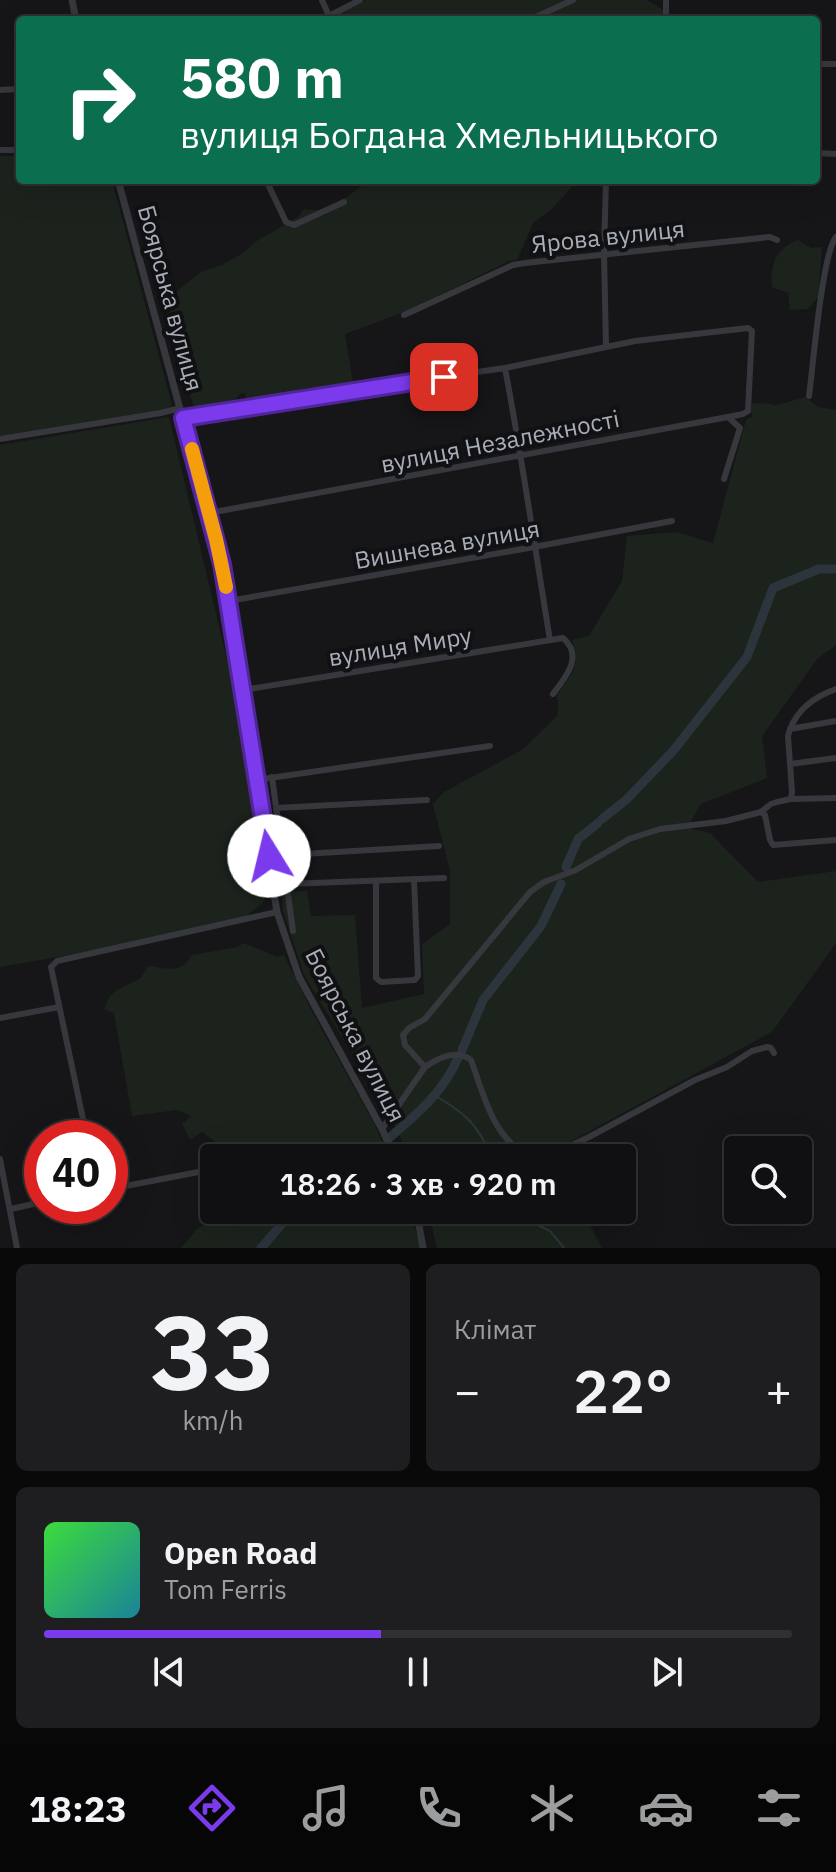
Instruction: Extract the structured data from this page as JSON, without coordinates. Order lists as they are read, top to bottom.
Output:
{
  "streets": {
    "street": [
      "Ярова вулиця",
      "Боярська вулиця",
      "вулиця Незалежності",
      "Вишнева вулиця",
      "вулиця Миру"
    ]
  },
  "crossings": [
    ["Боярська вулиця", "вулиця Незалежності"],
    ["Боярська вулиця", "Вишнева вулиця"],
    ["Боярська вулиця", "вулиця Миру"]
  ],
  "page": {
    "turn": ["580 m", "вулиця Богдана Хмельницького"],
    "limit": "40",
    "trip": "18:26 · 3 хв · 920 m",
    "tile": [
      ["33", "km/h"],
      "Клімат"
    ],
    "heat": ["−", "22°", "+"],
    "song": ["Open Road", "Tom Ferris"],
    "tabs": "18:23"
  }
}
